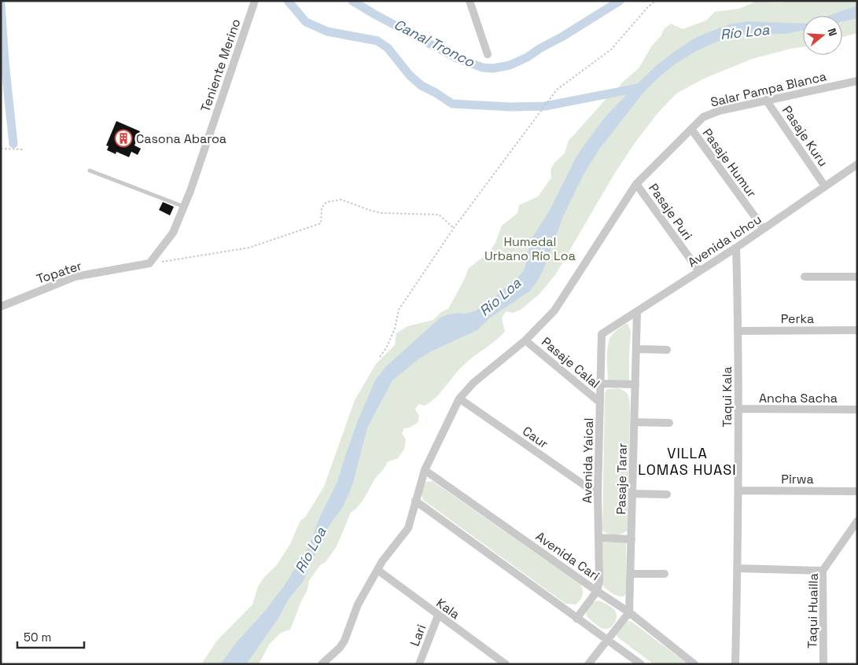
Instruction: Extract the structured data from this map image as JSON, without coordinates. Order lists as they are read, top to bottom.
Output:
{
  "streets": {
    "street": [
      "Teniente Merino",
      "Salar Pampa Blanca",
      "Pasaje Kuru",
      "Pasaje Humur",
      "Pasaje Puri",
      "Avenida Ichcu",
      "Topater",
      "Perka",
      "Pasaje Calal",
      "Taqui Kala",
      "Ancha Sacha",
      "Caur",
      "Avenida Yaical",
      "Pasaje Tarar",
      "Pirwa",
      "Avenida Cari",
      "Kala",
      "Taqui Huailla",
      "Lari"
    ]
  },
  "crossings": [
    ["Teniente Merino", "Topater"],
    ["Salar Pampa Blanca", "Pasaje Kuru"],
    ["Salar Pampa Blanca", "Pasaje Humur"],
    ["Salar Pampa Blanca", "Pasaje Puri"],
    ["Salar Pampa Blanca", "Pasaje Calal"],
    ["Salar Pampa Blanca", "Caur"],
    ["Salar Pampa Blanca", "Avenida Cari"],
    ["Salar Pampa Blanca", "Kala"],
    ["Pasaje Kuru", "Avenida Ichcu"],
    ["Pasaje Humur", "Avenida Ichcu"],
    ["Pasaje Puri", "Avenida Ichcu"],
    ["Avenida Ichcu", "Taqui Kala"],
    ["Avenida Ichcu", "Avenida Yaical"],
    ["Avenida Ichcu", "Pasaje Tarar"],
    ["Perka", "Taqui Kala"],
    ["Pasaje Calal", "Avenida Yaical"],
    ["Taqui Kala", "Ancha Sacha"],
    ["Taqui Kala", "Pirwa"],
    ["Caur", "Avenida Yaical"],
    ["Avenida Yaical", "Avenida Cari"],
    ["Pasaje Tarar", "Avenida Cari"],
    ["Kala", "Lari"]
  ],
  "districts": ["VILLA LOMAS HUASI"],
  "water": ["Río Loa", "Canal Tronco"],
  "parks": ["Humedal Urbano Río Loa"],
  "places": {
    "building": ["Casona Abaroa"]
  },
  "scale_bar": "50 m",
  "north": "right"
}
